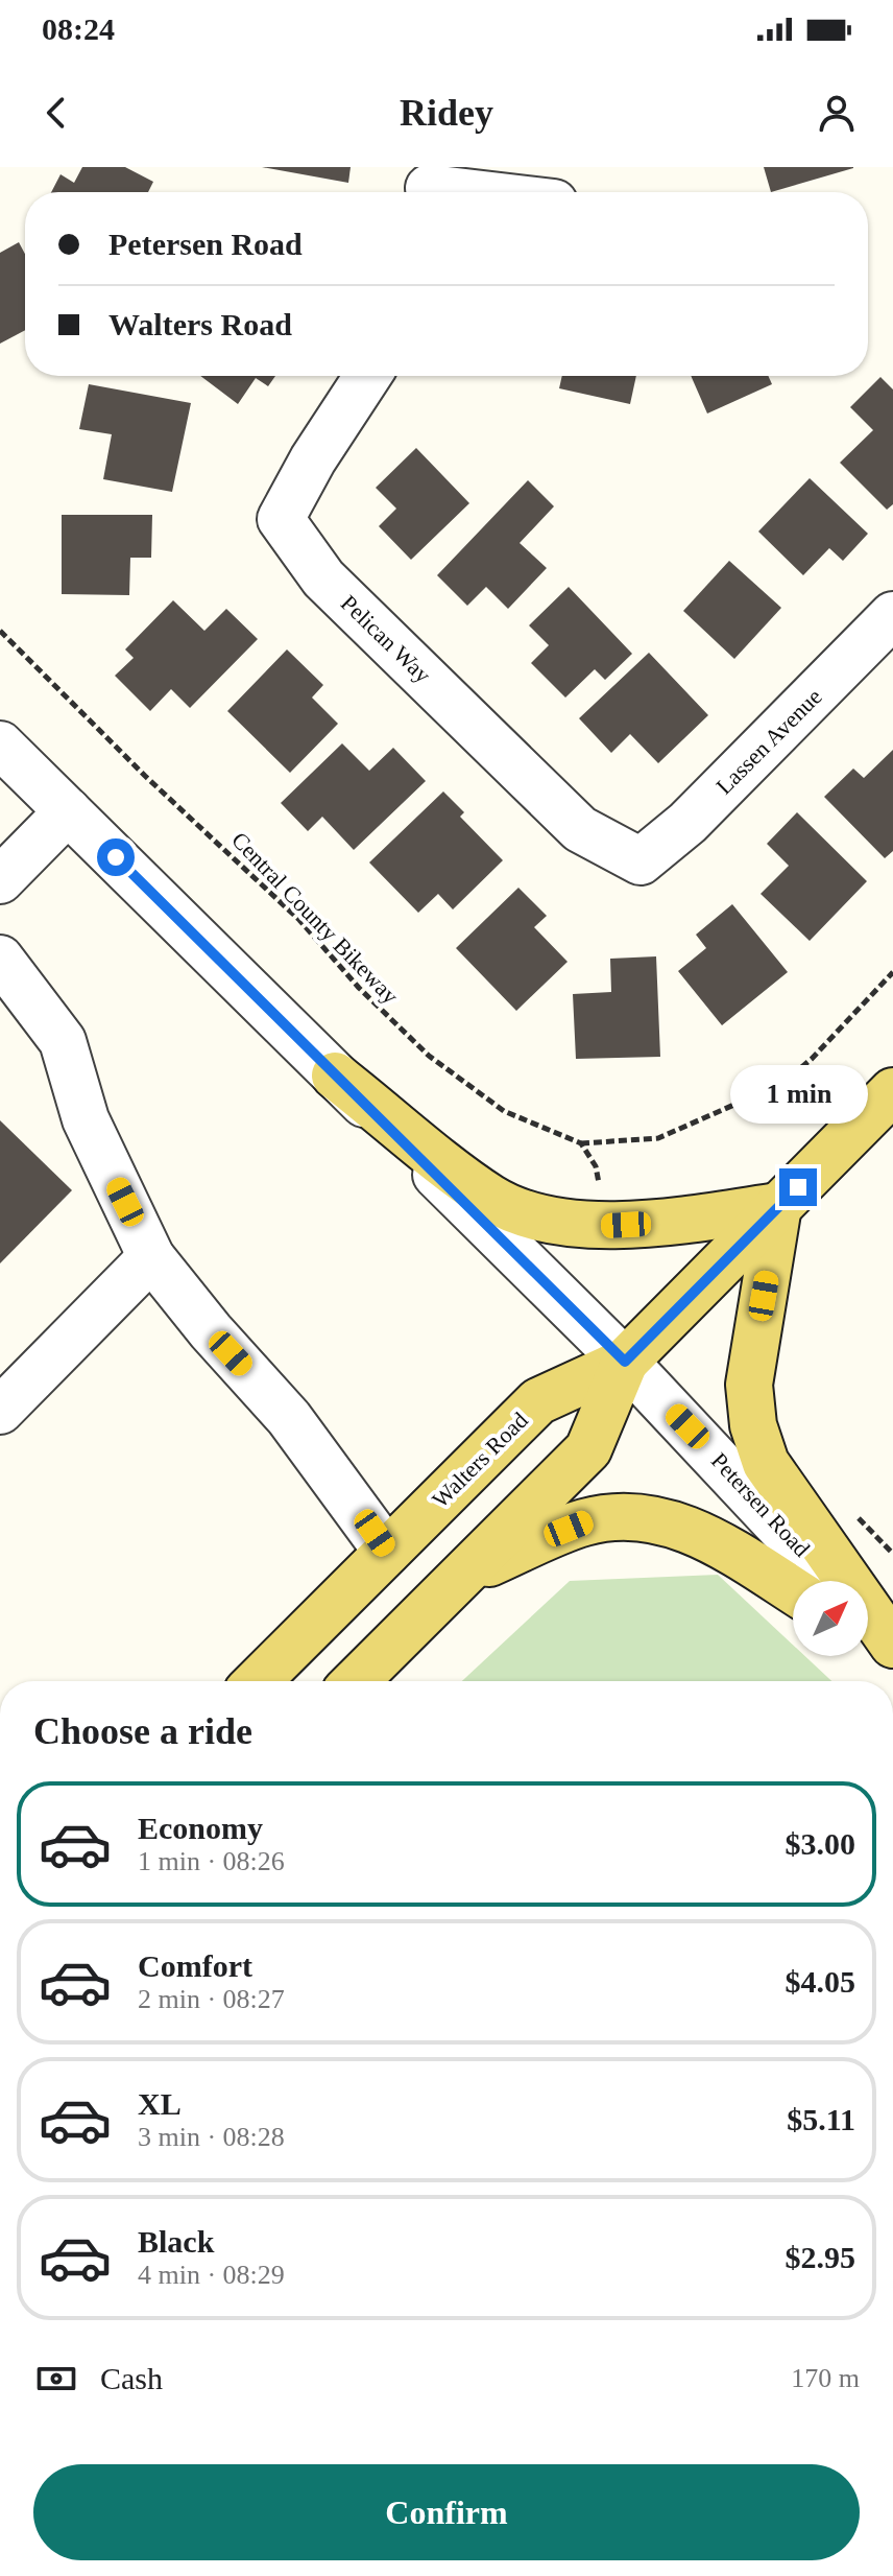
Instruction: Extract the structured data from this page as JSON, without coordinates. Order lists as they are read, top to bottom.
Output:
{
  "streets": {
    "main road": ["Walters Road"],
    "street": ["Pelican Way", "Lassen Avenue", "Petersen Road"],
    "path": ["Central County Bikeway"]
  },
  "crossings": [
    ["Pelican Way", "Lassen Avenue"],
    ["Walters Road", "Petersen Road"]
  ],
  "north": "top right",
  "page": {
    "status": "08:24",
    "header": "Ridey",
    "banner": ["Petersen Road", "Walters Road"],
    "bubble": "1 min",
    "heading": "Choose a ride",
    "list": [
      {
        "name": "Economy",
        "note": "1 min · 08:26",
        "value": "$3.00"
      },
      {
        "name": "Comfort",
        "note": "2 min · 08:27",
        "value": "$4.05"
      },
      {
        "name": "XL",
        "note": "3 min · 08:28",
        "value": "$5.11"
      },
      {
        "name": "Black",
        "note": "4 min · 08:29",
        "value": "$2.95"
      }
    ],
    "pay": ["Cash", "170 m"],
    "buttons": "Confirm"
  }
}
